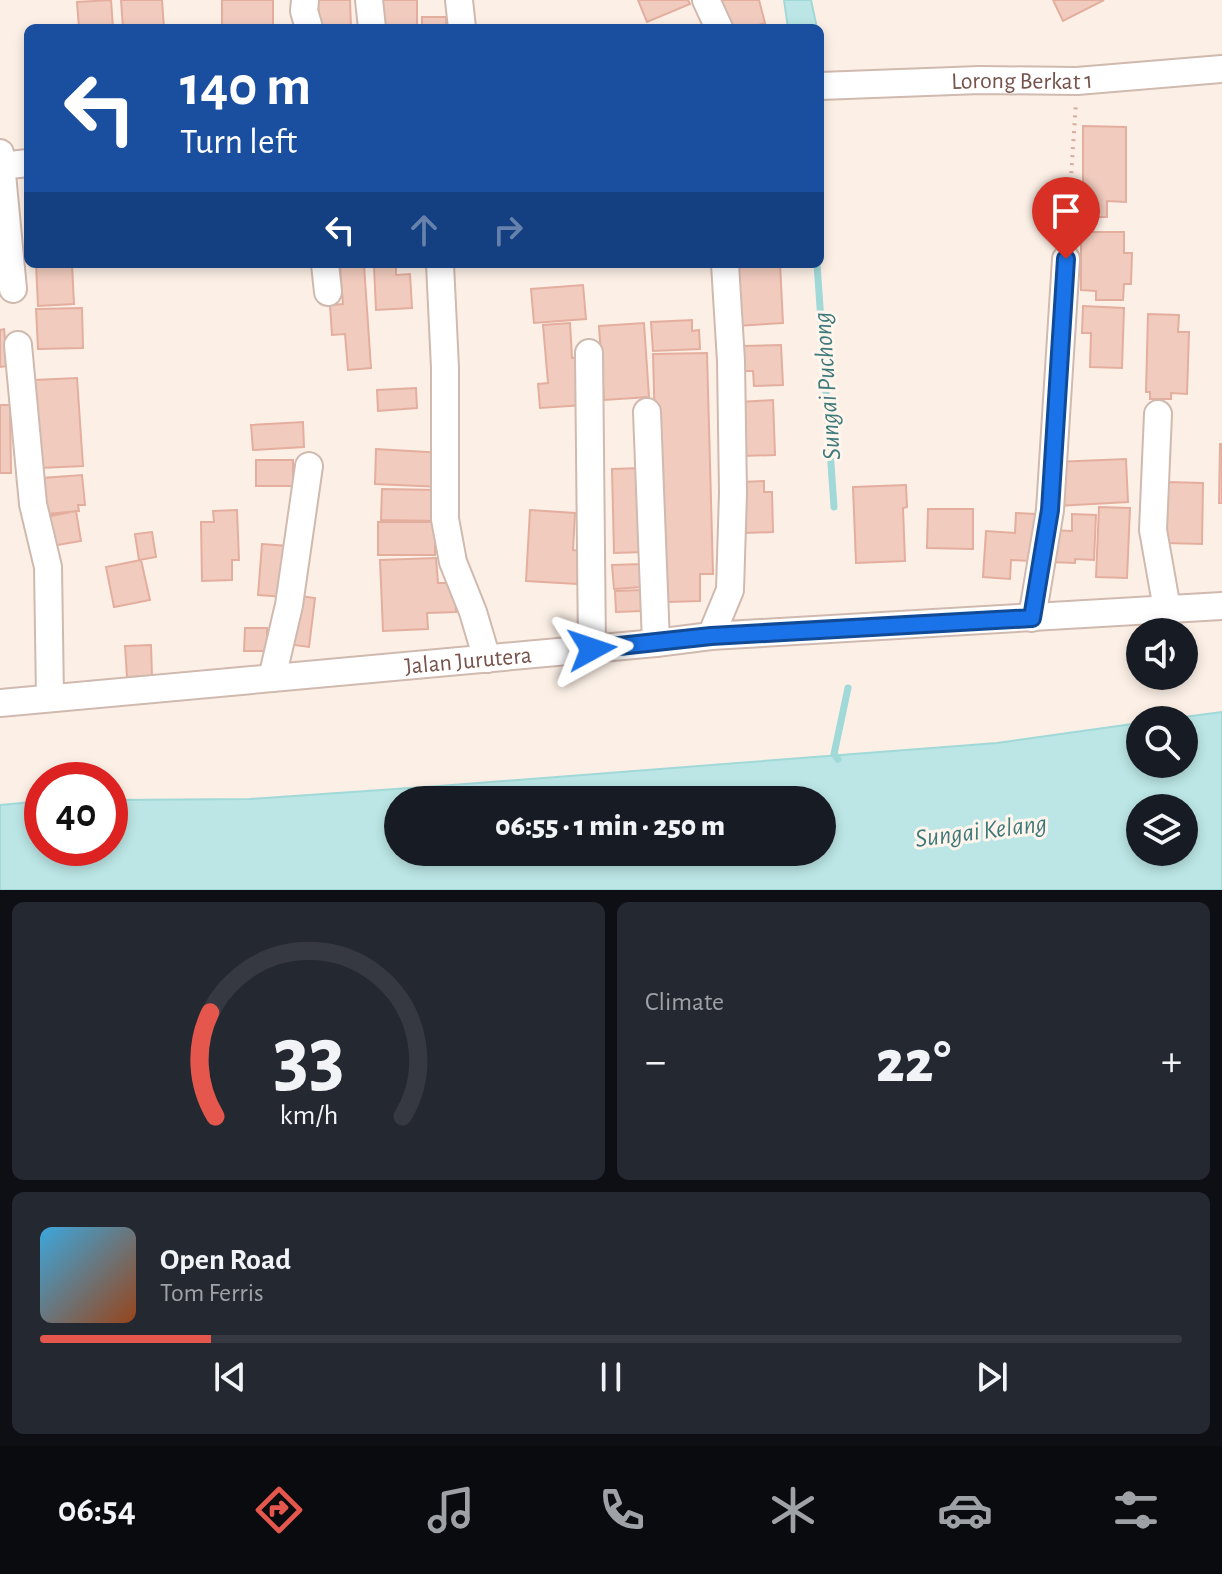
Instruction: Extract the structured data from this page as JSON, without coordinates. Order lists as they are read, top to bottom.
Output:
{
  "streets": {
    "street": ["Lorong Berkat 1", "Jalan Jurutera"]
  },
  "water": ["Sungai Puchong", "Sungai Kelang"],
  "page": {
    "turn": ["140 m", "Turn left"],
    "limit": "40",
    "trip": "06:55 · 1 min · 250 m",
    "tile": "Climate",
    "heat": ["−", "22°", "+"],
    "song": ["Open Road", "Tom Ferris"],
    "tabs": "06:54",
    "gauge": ["33", "km/h"]
  }
}
